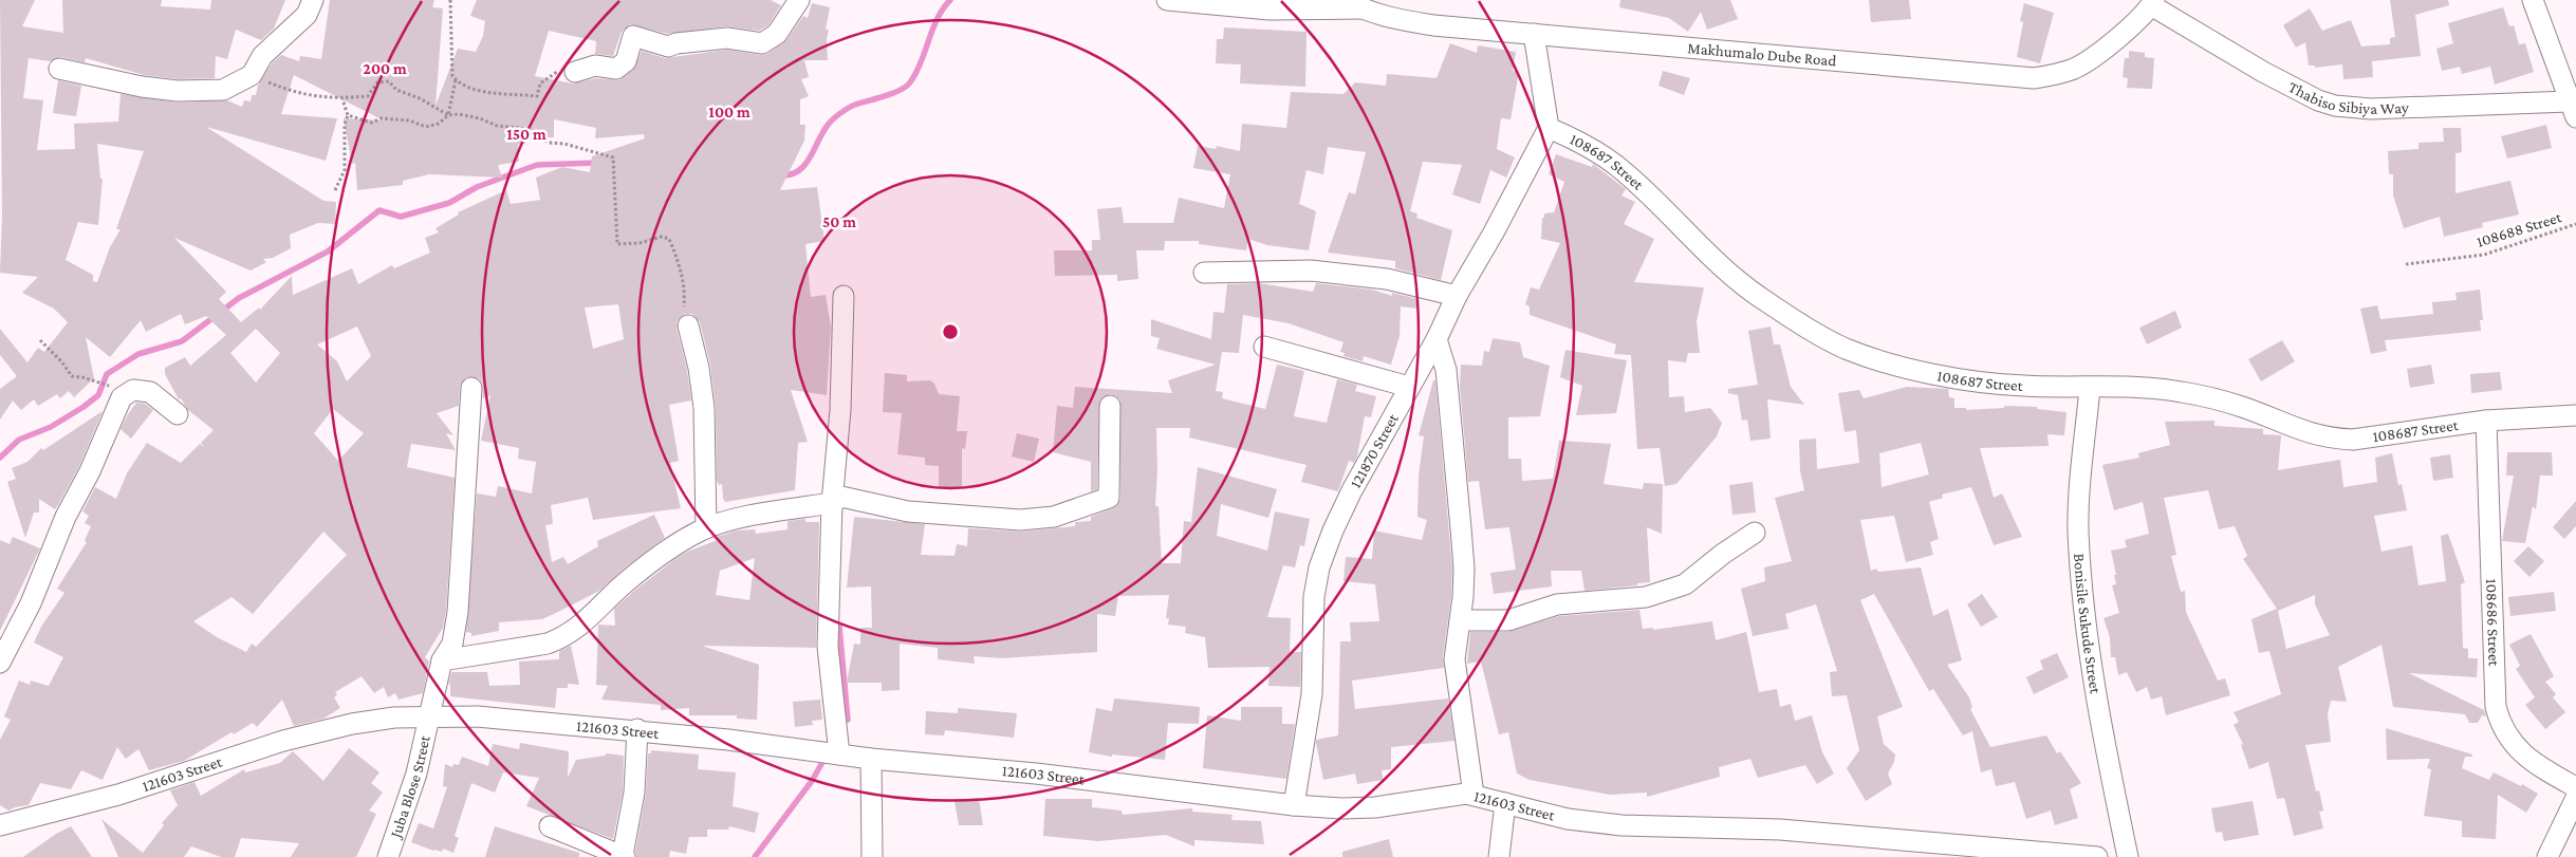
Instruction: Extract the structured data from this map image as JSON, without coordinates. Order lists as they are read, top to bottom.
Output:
{
  "streets": {
    "street": [
      "Makhumalo Dube Road",
      "Thabiso Sibiya Way",
      "108687 Street",
      "121870 Street",
      "108686 Street",
      "Bonisile Sukude Street",
      "121603 Street",
      "Juba Blose Street"
    ],
    "path": ["108688 Street"]
  },
  "crossings": [
    ["Makhumalo Dube Road", "Thabiso Sibiya Way"],
    ["Makhumalo Dube Road", "108687 Street"],
    ["108687 Street", "121870 Street"],
    ["108687 Street", "108686 Street"],
    ["108687 Street", "Bonisile Sukude Street"],
    ["121870 Street", "121603 Street"],
    ["121603 Street", "Juba Blose Street"]
  ],
  "rings": [
    "200 m",
    "100 m",
    "150 m",
    "50 m"
  ]
}
